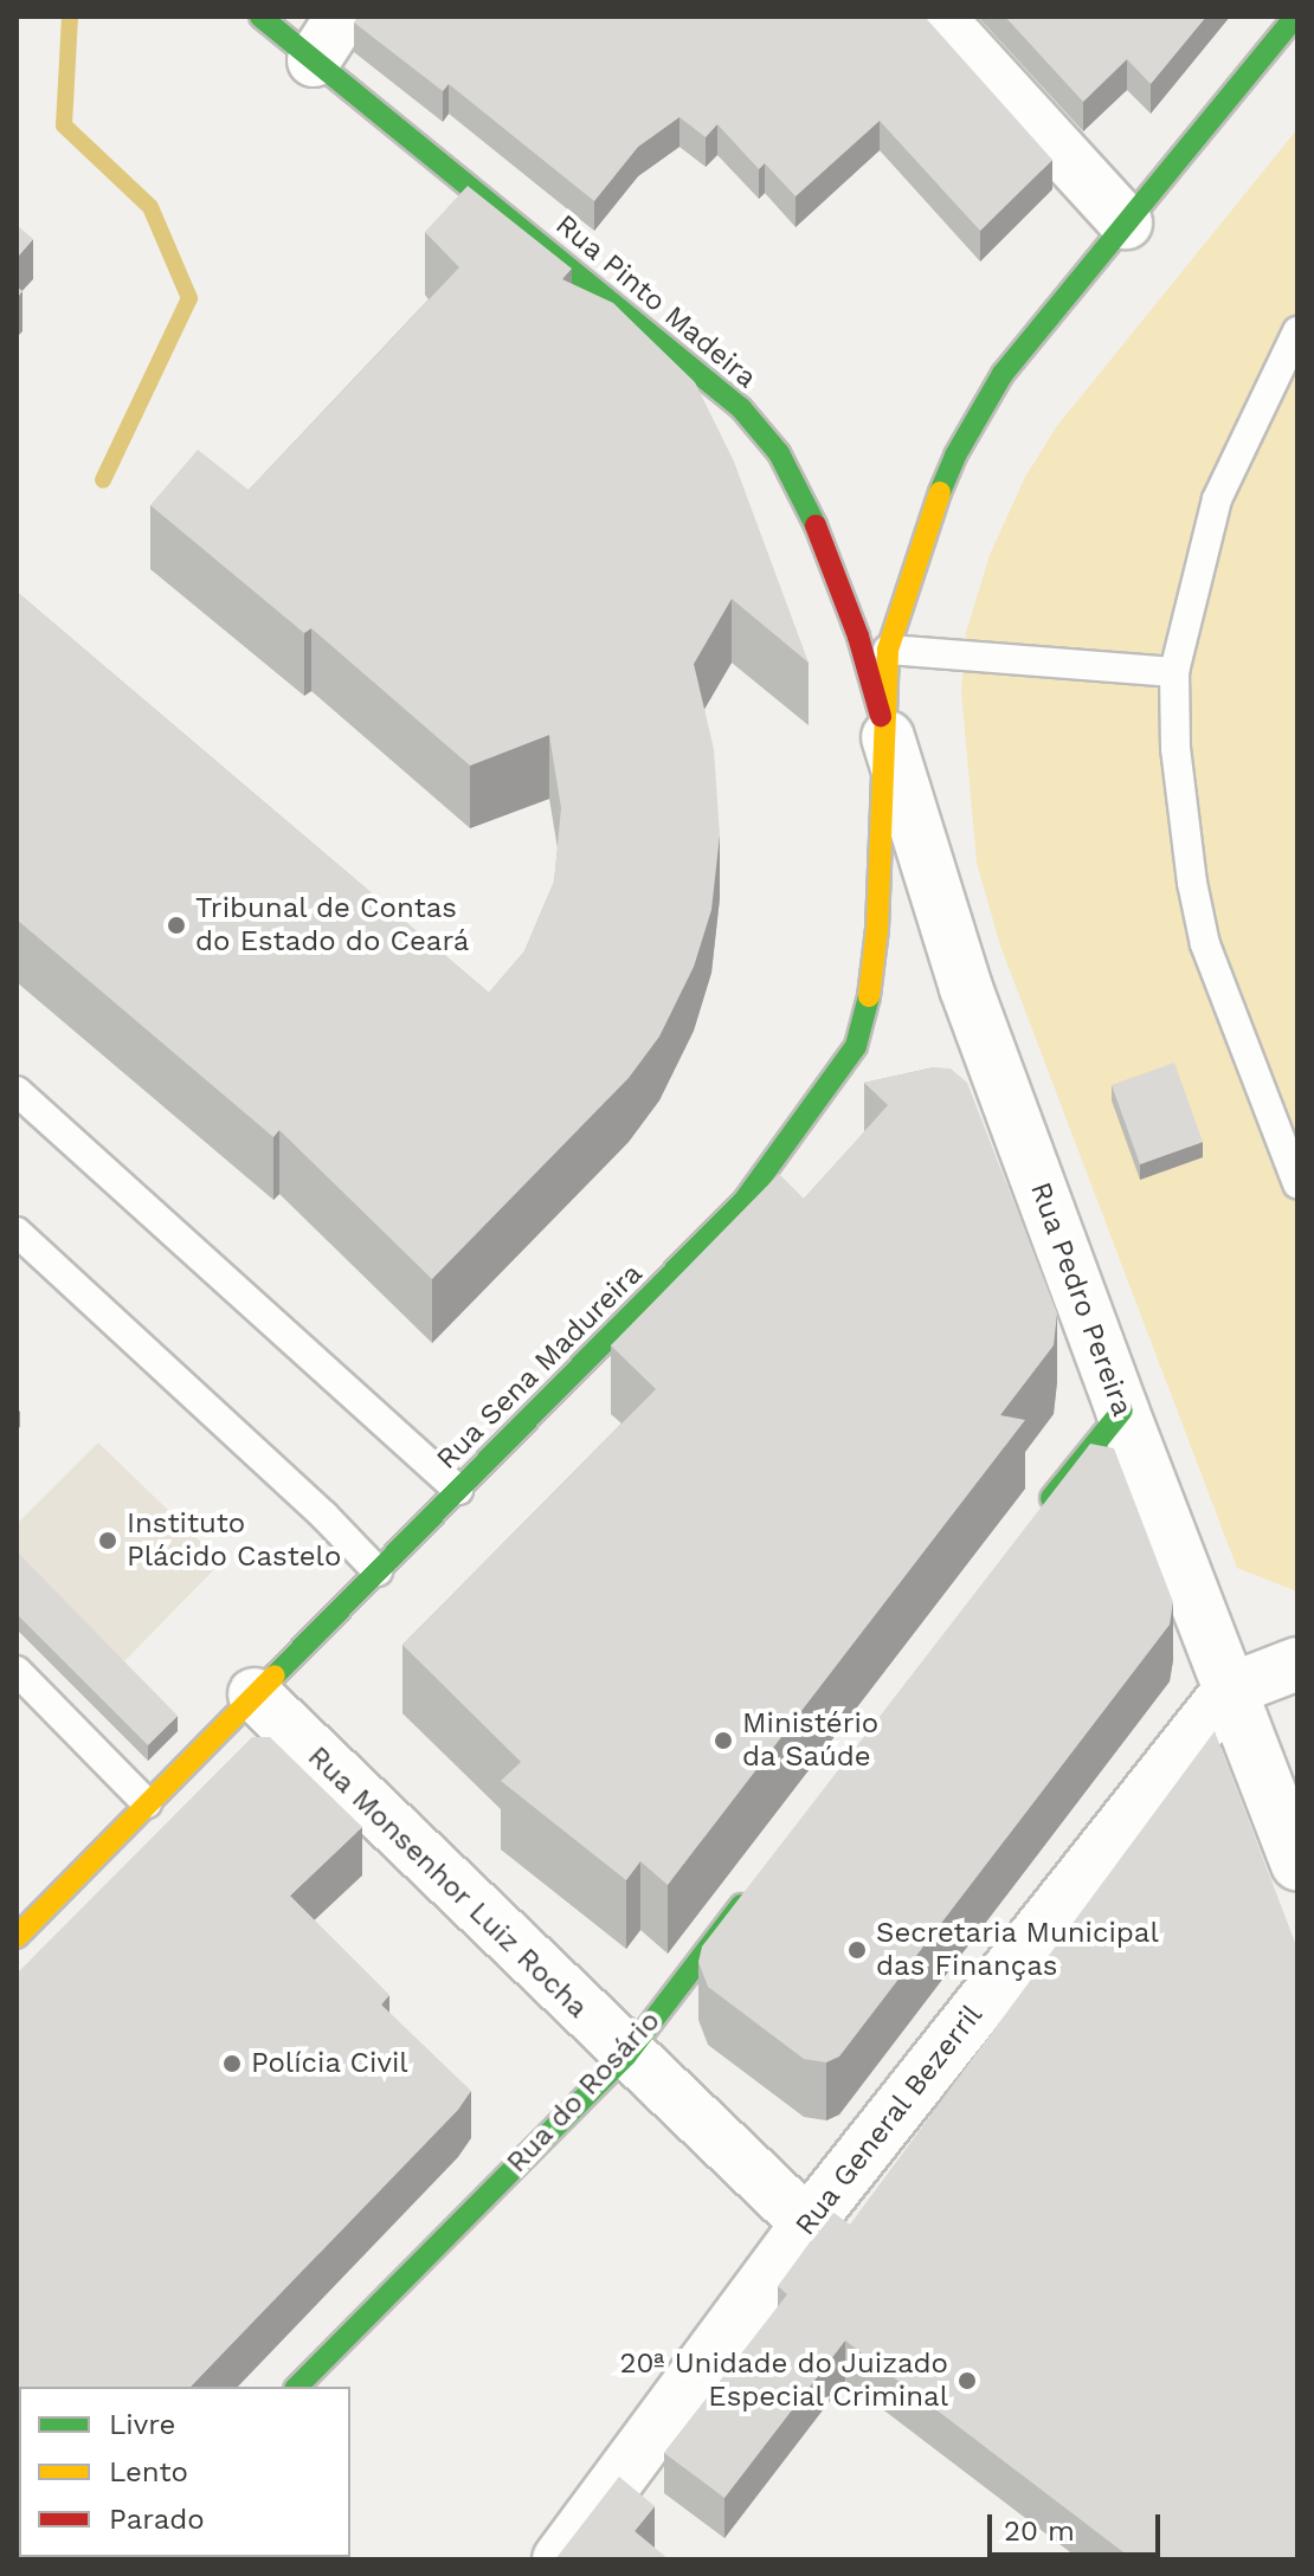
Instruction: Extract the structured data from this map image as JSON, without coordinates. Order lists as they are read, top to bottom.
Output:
{
  "streets": {
    "main road": ["Rua Pinto Madeira", "Rua Sena Madureira", "Rua do Rosário"],
    "street": ["Rua Pedro Pereira", "Rua Monsenhor Luiz Rocha", "Rua General Bezerril"]
  },
  "crossings": [
    ["Rua Pinto Madeira", "Rua Pedro Pereira"],
    ["Rua Pinto Madeira", "Rua Sena Madureira"],
    ["Rua Pedro Pereira", "Rua Sena Madureira"],
    ["Rua Pedro Pereira", "Rua General Bezerril"],
    ["Rua Sena Madureira", "Rua Monsenhor Luiz Rocha"],
    ["Rua Monsenhor Luiz Rocha", "Rua do Rosário"],
    ["Rua Monsenhor Luiz Rocha", "Rua General Bezerril"]
  ],
  "places": [
    "Tribunal de Contas do Estado do Ceará",
    "Instituto Plácido Castelo",
    "Ministério da Saúde",
    "Secretaria Municipal das Finanças",
    "Polícia Civil",
    "20ª Unidade do Juizado Especial Criminal"
  ],
  "legend": ["Livre", "Lento", "Parado"],
  "scale_bar": "20 m"
}
